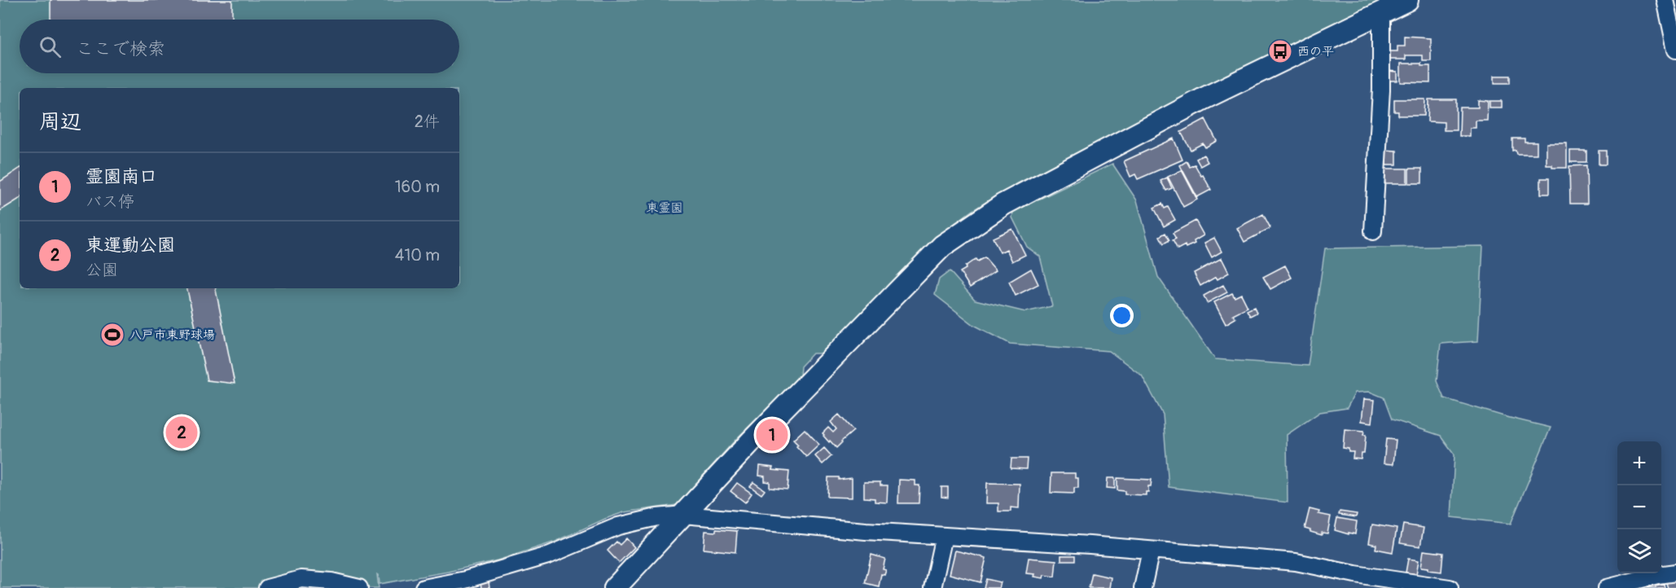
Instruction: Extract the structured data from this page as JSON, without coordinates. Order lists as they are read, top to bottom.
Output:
{
  "parks": ["東霊園"],
  "places": {
    "bus stop": ["西の平"],
    "sports": ["八戸市東野球場"]
  },
  "page": {
    "search": "ここで検索",
    "heading": ["周辺", "2件"],
    "list": [
      {
        "mark": "1",
        "name": "霊園南口",
        "note": "バス停",
        "value": "160 m"
      },
      {
        "mark": "2",
        "name": "東運動公園",
        "note": "公園",
        "value": "410 m"
      }
    ],
    "pins": ["2", "1"],
    "map_buttons": ["+", "−"]
  }
}
